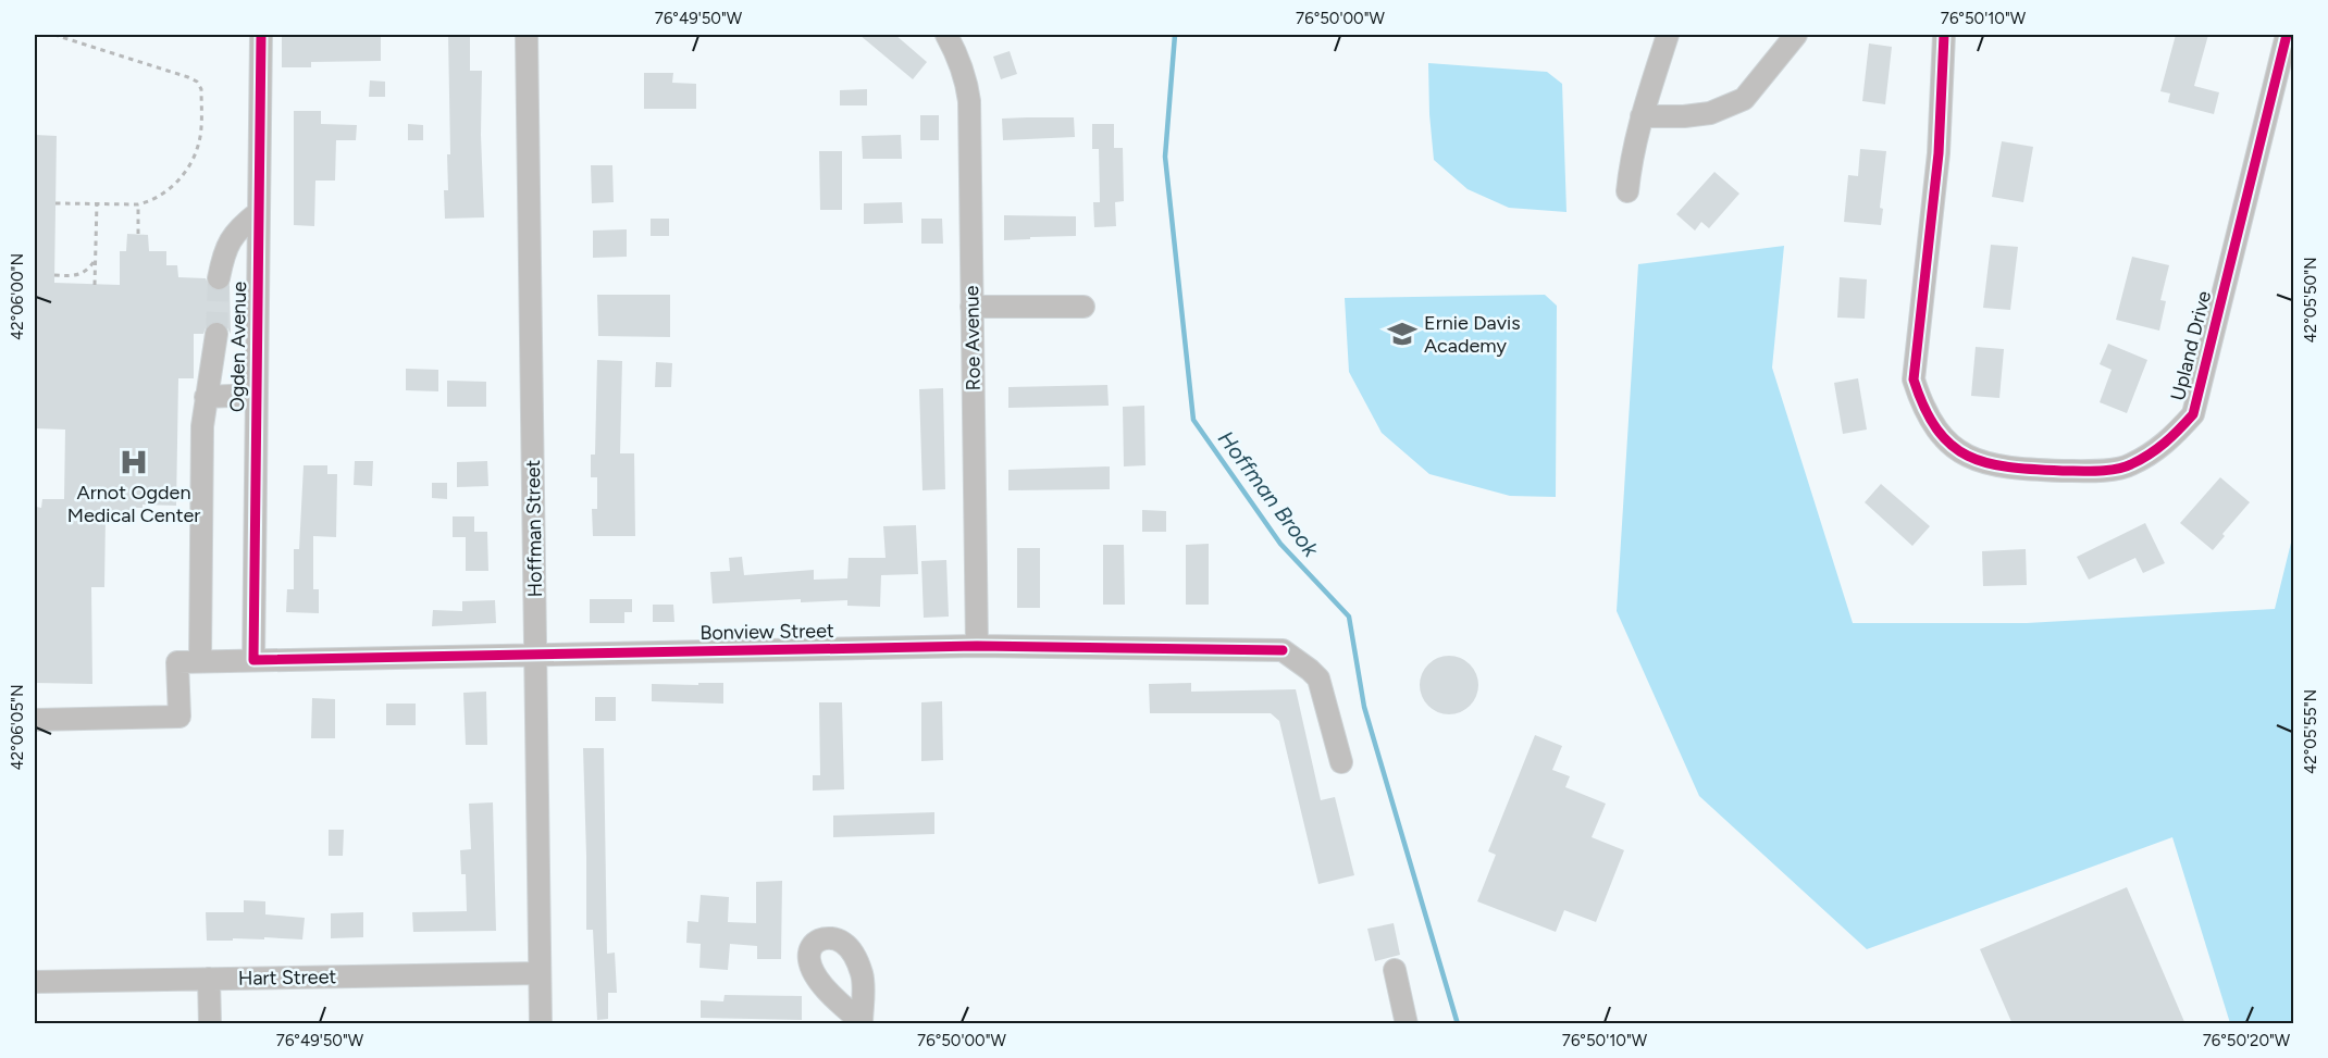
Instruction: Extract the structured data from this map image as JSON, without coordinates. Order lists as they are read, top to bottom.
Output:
{
  "streets": {
    "street": [
      "Roe Avenue",
      "Upland Drive",
      "Ogden Avenue",
      "Hoffman Street",
      "Bonview Street",
      "Hart Street"
    ]
  },
  "crossings": [
    ["Roe Avenue", "Bonview Street"],
    ["Ogden Avenue", "Bonview Street"],
    ["Hoffman Street", "Bonview Street"],
    ["Hoffman Street", "Hart Street"]
  ],
  "water": ["Hoffman Brook"],
  "places": {
    "school or university": ["Ernie Davis Academy"],
    "hospital": ["Arnot Ogden Medical Center"]
  },
  "coordinates": [
    "76°49'50\"W",
    "76°50'00\"W",
    "76°50'10\"W",
    "42°06'00\"N",
    "42°05'50\"N",
    "42°06'05\"N",
    "42°05'55\"N",
    "76°50'20\"W"
  ]
}
